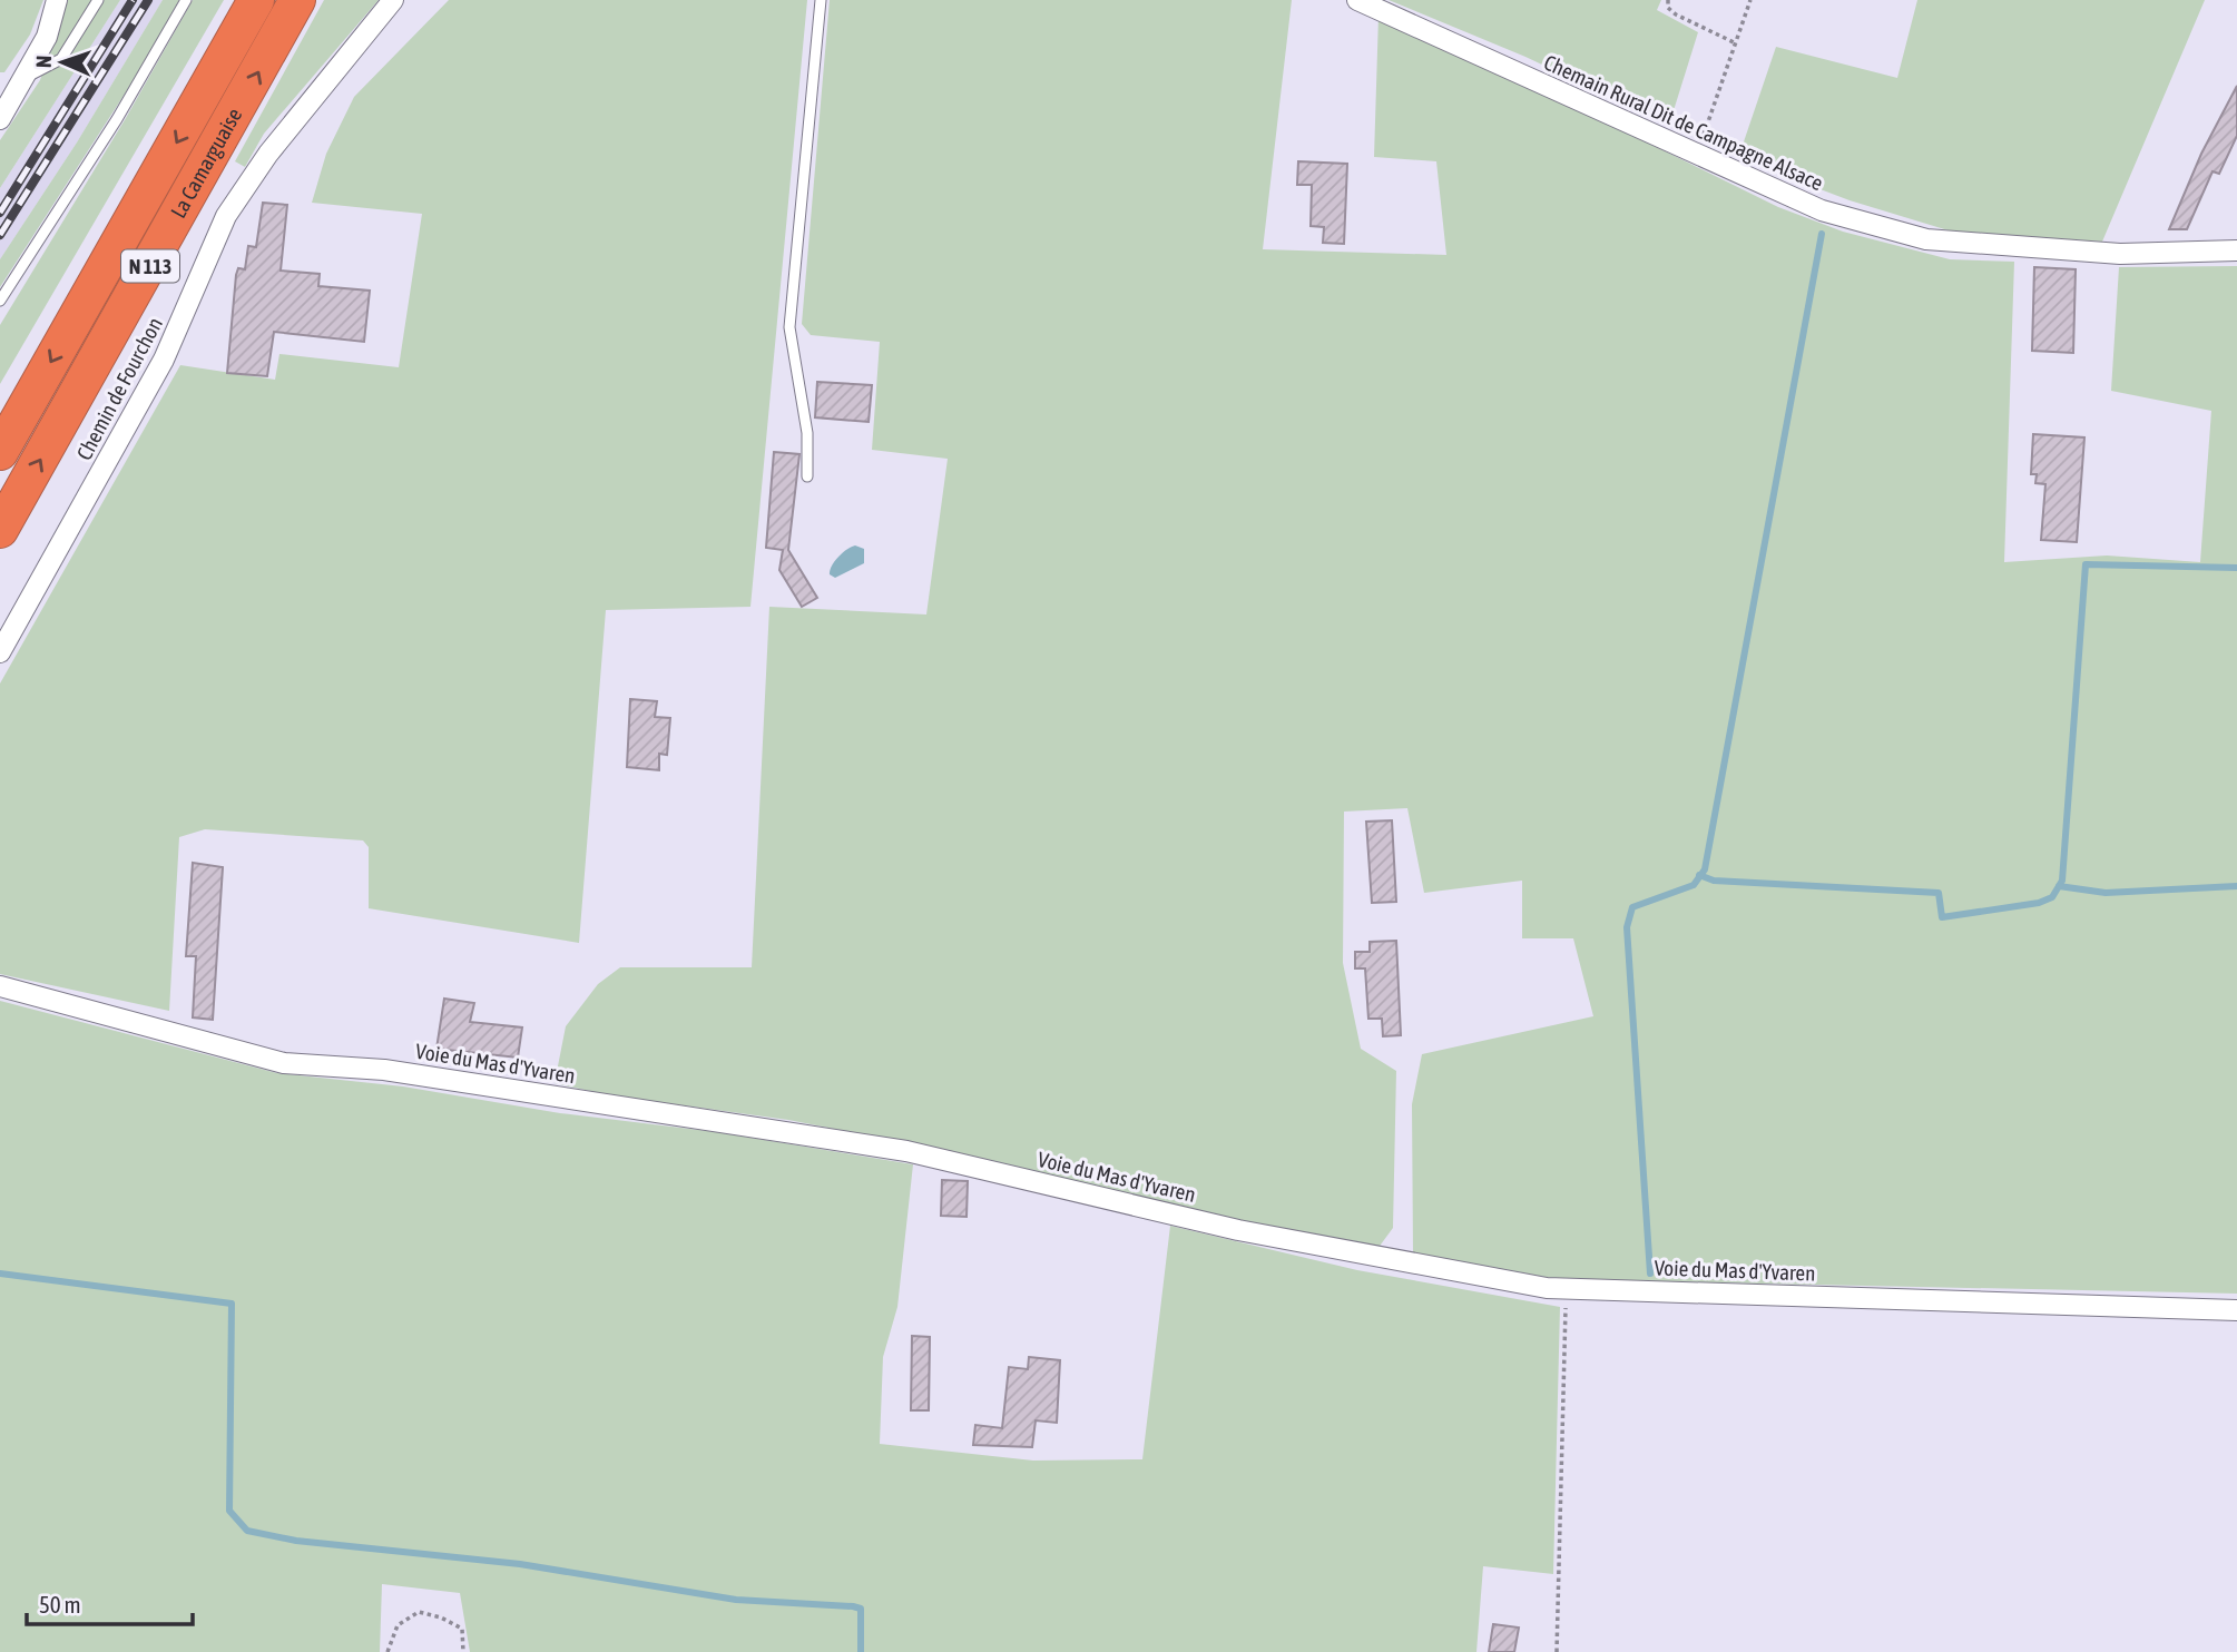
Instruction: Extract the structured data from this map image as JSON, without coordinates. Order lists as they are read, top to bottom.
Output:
{
  "streets": {
    "highway": ["La Camarguaise", "N 113"],
    "street": ["Chemain Rural Dit de Campagne Alsace", "Chemin de Fourchon", "Voie du Mas d'Yvaren"]
  },
  "scale_bar": "50 m",
  "north": "left"
}
